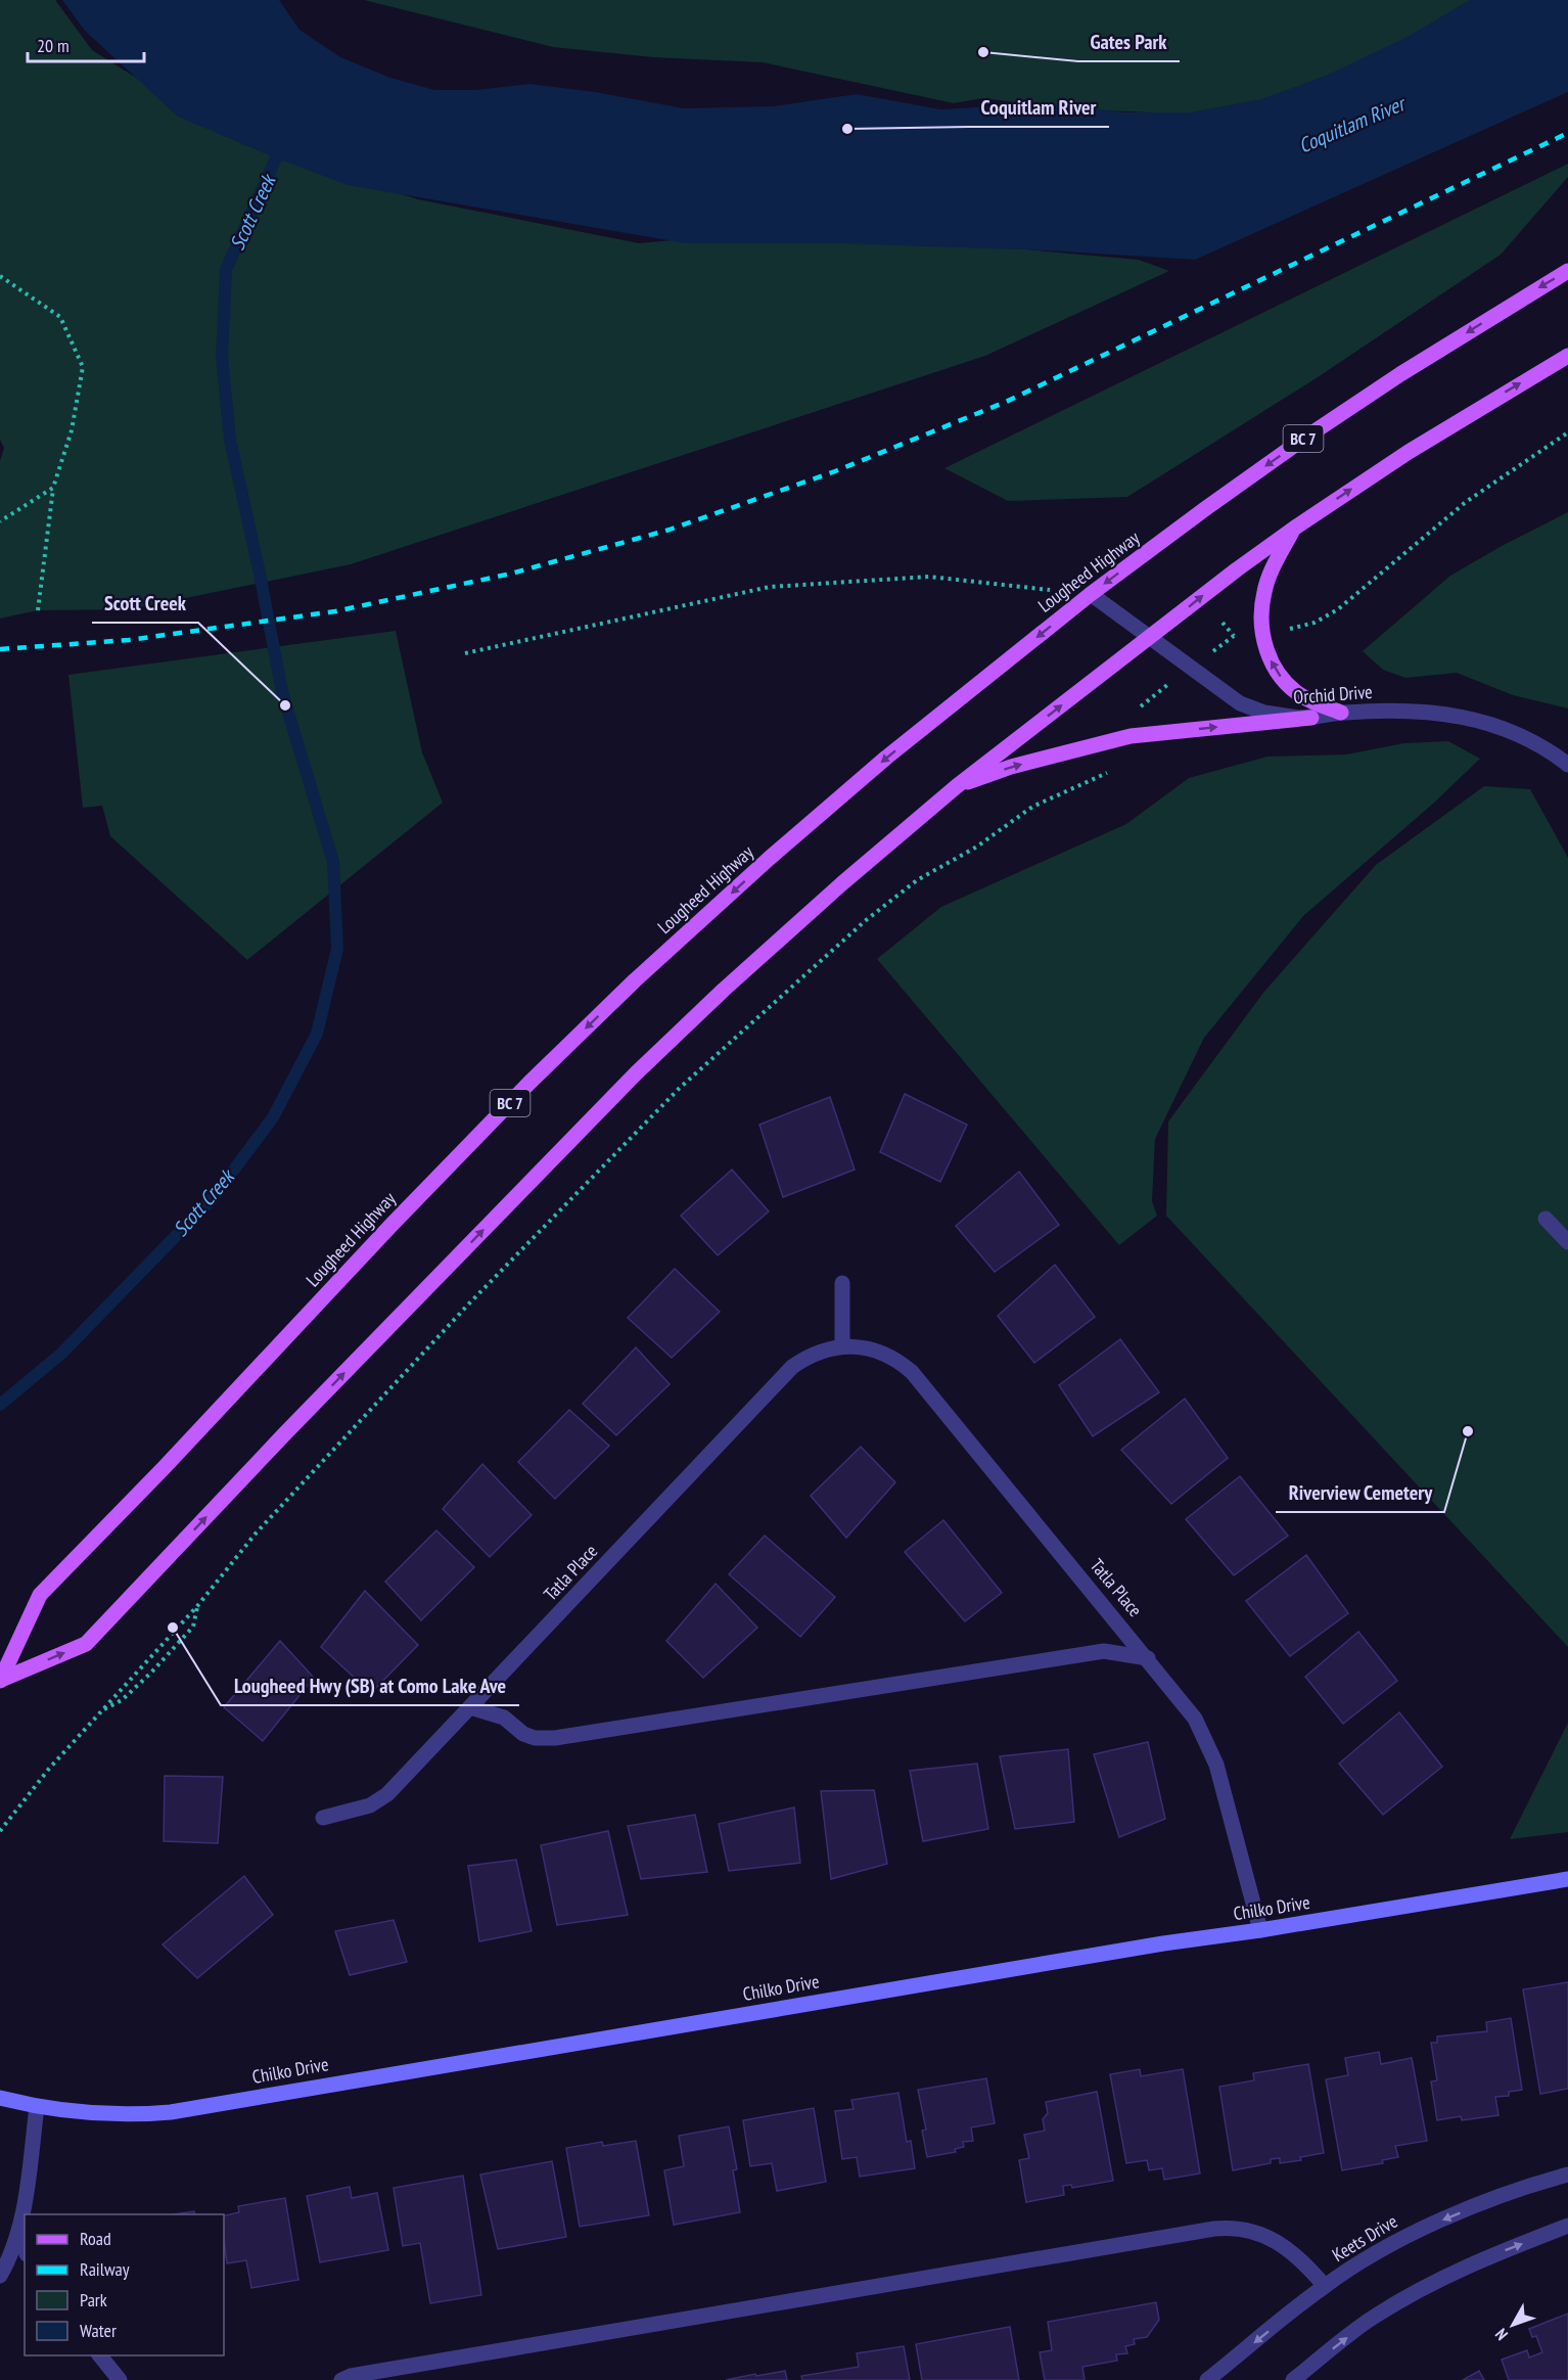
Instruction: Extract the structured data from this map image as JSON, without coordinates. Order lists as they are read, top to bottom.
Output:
{
  "streets": {
    "main road": ["BC 7", "Lougheed Highway"],
    "street": [
      "Orchid Drive",
      "Tatla Place",
      "Chilko Drive",
      "Keets Drive"
    ]
  },
  "crossings": [
    ["Lougheed Highway", "Orchid Drive"],
    ["Tatla Place", "Chilko Drive"]
  ],
  "water": ["Coquitlam River", "Scott Creek"],
  "places": [
    "Gates Park",
    "Coquitlam River",
    "Scott Creek",
    "Riverview Cemetery",
    "Lougheed Hwy (SB) at Como Lake Ave"
  ],
  "legend": [
    "Road",
    "Railway",
    "Park",
    "Water"
  ],
  "scale_bar": "20 m",
  "north": "bottom left"
}
